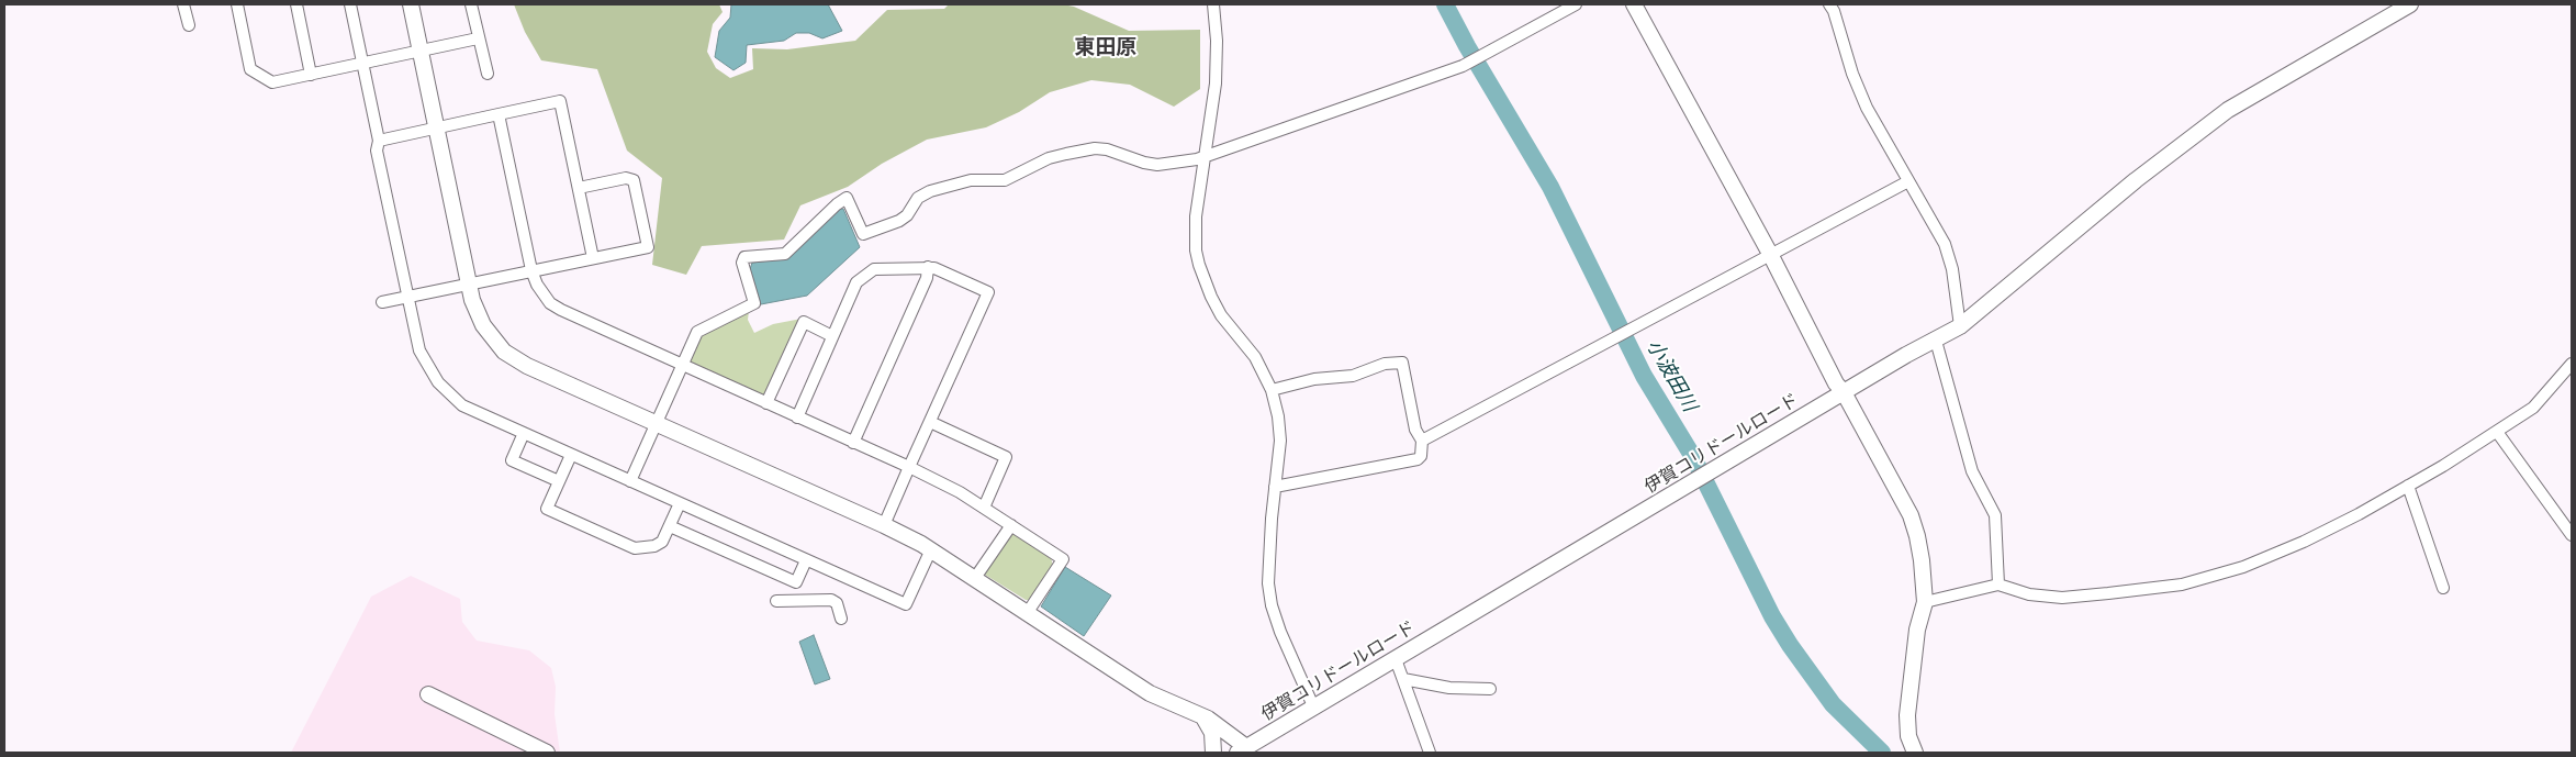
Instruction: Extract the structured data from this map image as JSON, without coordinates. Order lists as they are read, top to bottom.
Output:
{
  "streets": {
    "street": ["伊賀コリドールロード"]
  },
  "districts": ["東田原"],
  "water": ["小波田川"]
}
